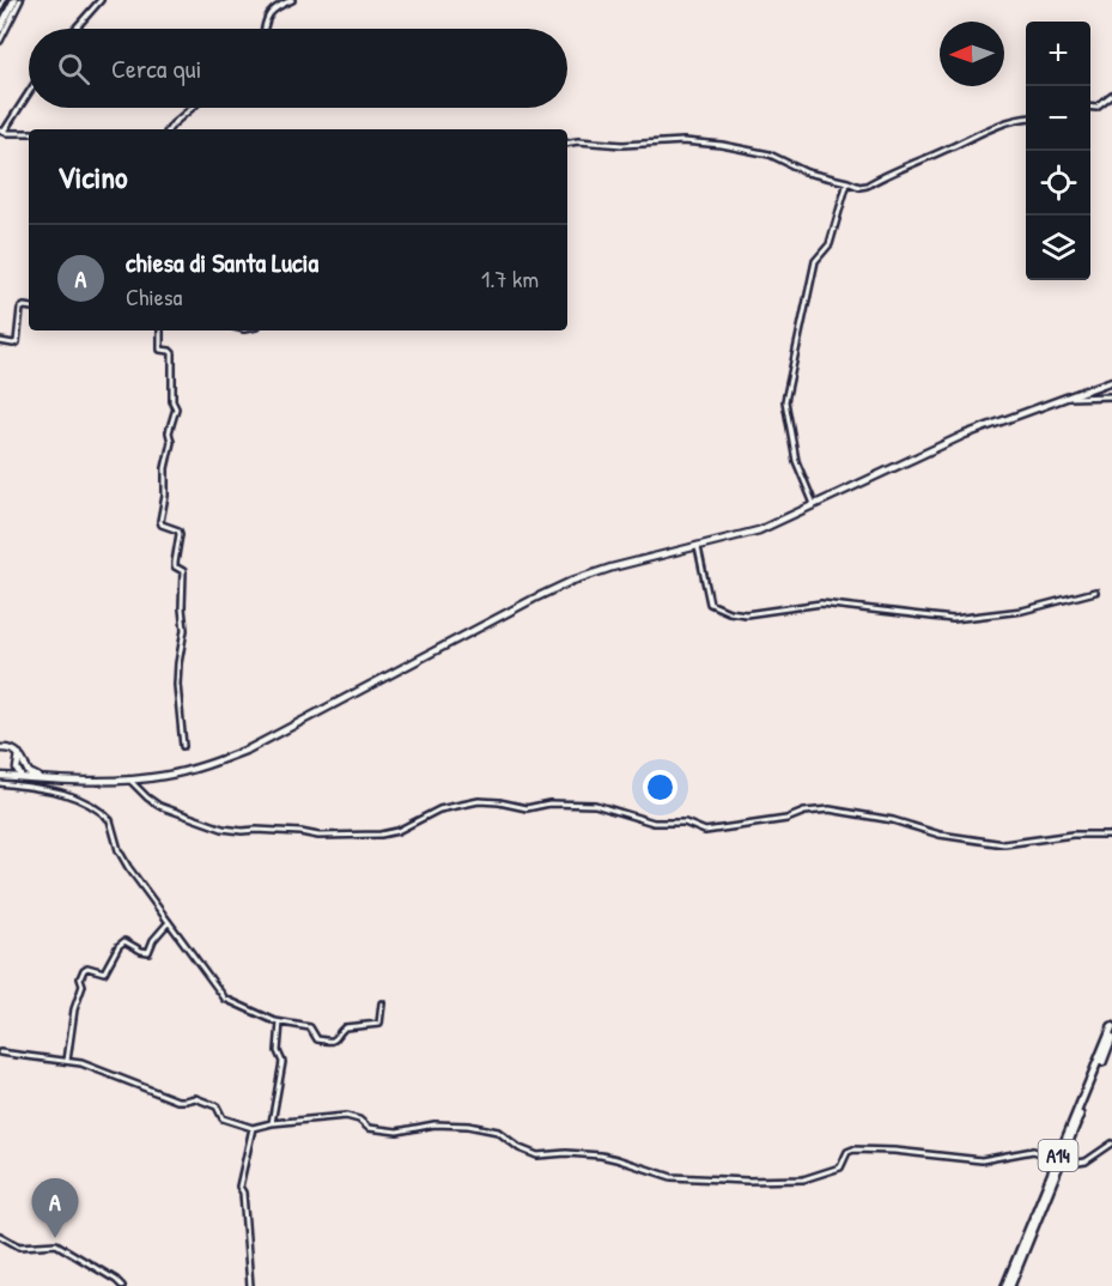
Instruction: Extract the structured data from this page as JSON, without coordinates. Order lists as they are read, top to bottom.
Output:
{
  "streets": {
    "highway": ["A14"]
  },
  "north": "left",
  "page": {
    "map_buttons": ["+", "−"],
    "search": "Cerca qui",
    "heading": "Vicino",
    "list": [
      {
        "mark": "A",
        "name": "chiesa di Santa Lucia",
        "note": "Chiesa",
        "value": "1.7 km"
      }
    ],
    "pins": "A"
  }
}
